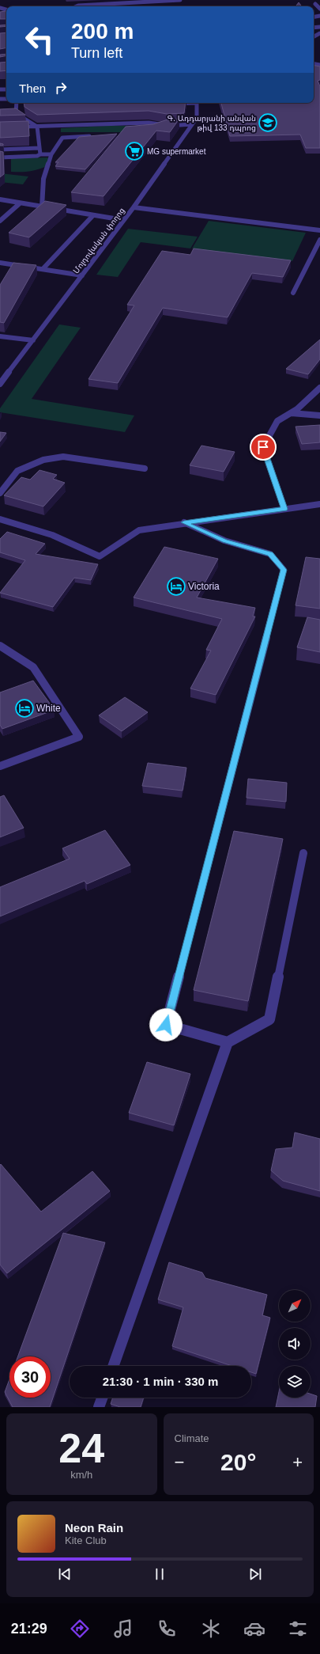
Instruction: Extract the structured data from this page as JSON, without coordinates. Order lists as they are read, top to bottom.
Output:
{
  "streets": {
    "street": ["Մոլդովական փողոց"]
  },
  "places": {
    "school or university": ["Գ. Ադդարյանի անվան թիվ 133 դպրոց"],
    "supermarket": ["MG supermarket"],
    "hotel": ["Victoria", "White"]
  },
  "north": "top right",
  "page": {
    "turn": ["200 m", "Turn left"],
    "then": "Then",
    "limit": "30",
    "trip": "21:30 · 1 min · 330 m",
    "tile": [
      ["24", "km/h"],
      "Climate"
    ],
    "heat": ["−", "20°", "+"],
    "song": ["Neon Rain", "Kite Club"],
    "tabs": "21:29"
  }
}
